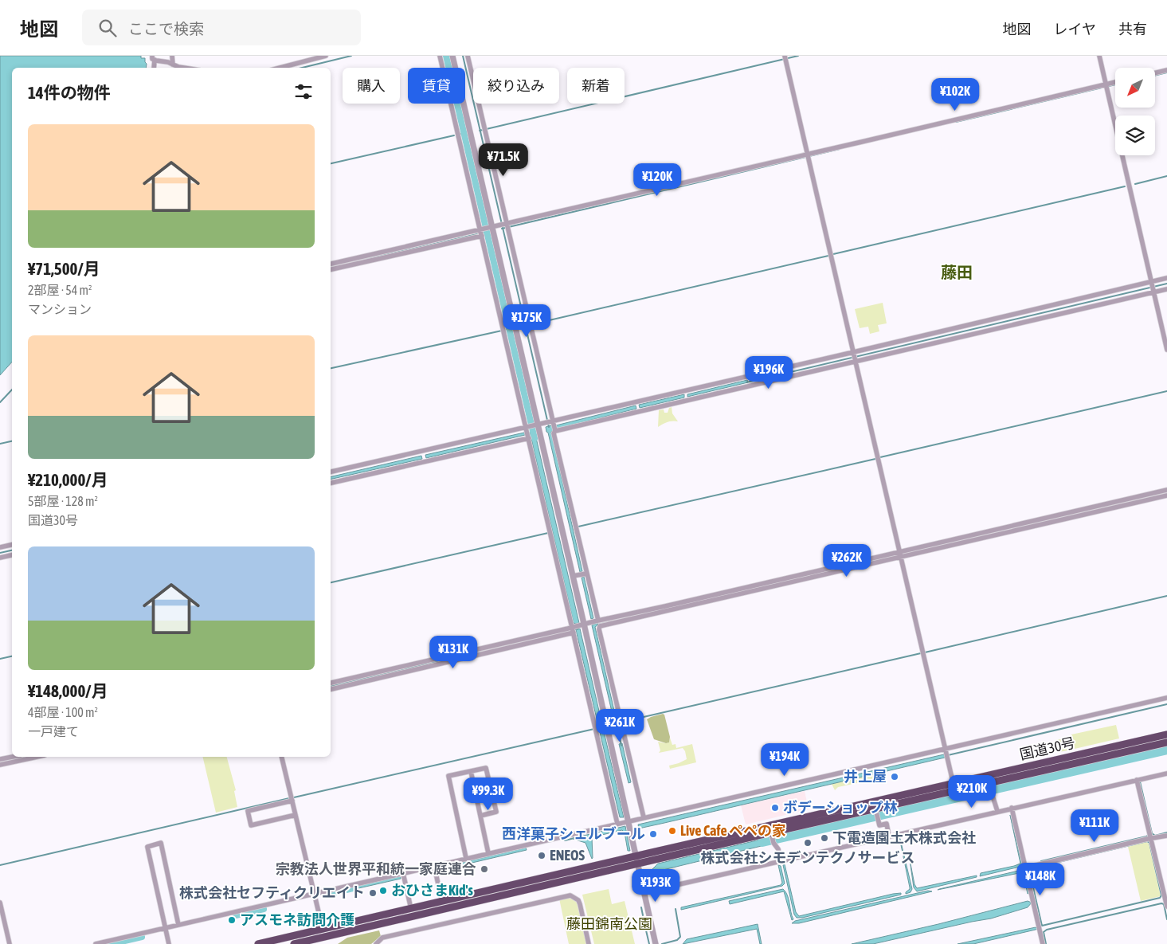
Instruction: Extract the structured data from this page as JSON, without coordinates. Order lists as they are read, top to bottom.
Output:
{
  "streets": {
    "highway": ["国道30号"]
  },
  "districts": ["藤田"],
  "parks": ["藤田錦南公園"],
  "places": [
    "井上屋",
    "ボデーショップ林",
    "Live Cafe ペペの家",
    "西洋菓子シェルブール",
    "下電造園土木株式会社",
    "株式会社シモデンテクノサービス",
    "ENEOS",
    "宗教法人世界平和統一家庭連合",
    "おひさまKid's",
    "株式会社セフティクリエイト",
    "アスモネ訪問介護"
  ],
  "north": "bottom left",
  "page": {
    "header": "地図",
    "search": "ここで検索",
    "nav": ["地図", "レイヤ", "共有"],
    "chip": [
      "購入",
      "賃貸",
      "絞り込み",
      "新着"
    ],
    "heading": "14件の物件",
    "price": [
      "¥102K",
      "¥71.5K",
      "¥120K",
      "¥175K",
      "¥196K",
      "¥262K",
      "¥131K",
      "¥261K",
      "¥194K",
      "¥210K",
      "¥99.3K",
      "¥111K",
      "¥148K",
      "¥193K"
    ],
    "list": [
      {
        "name": "¥71,500/月",
        "note": "2部屋 · 54 m² · マンション"
      },
      {
        "name": "¥210,000/月",
        "note": "5部屋 · 128 m² · 国道30号"
      },
      {
        "name": "¥148,000/月",
        "note": "4部屋 · 100 m² · 一戸建て"
      }
    ]
  }
}
